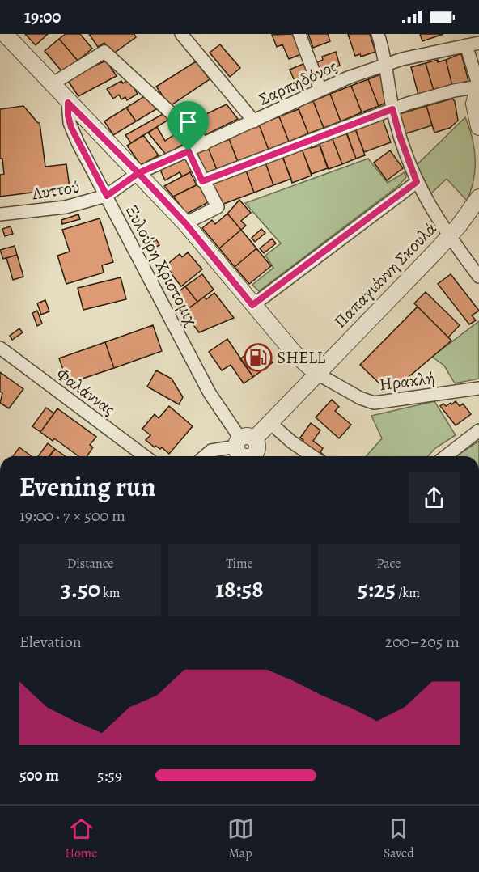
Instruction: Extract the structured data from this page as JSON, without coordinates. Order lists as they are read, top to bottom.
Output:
{
  "streets": {
    "street": [
      "Σαρπηδόνος",
      "Λυττού",
      "Ξυλούρη Χριστομιχ",
      "Παπαγιάννη Σκουλά",
      "Ηρακλή",
      "Φαλάννας"
    ]
  },
  "crossings": [
    ["Σαρπηδόνος", "Λυττού"],
    ["Λυττού", "Ξυλούρη Χριστομιχ"],
    ["Ξυλούρη Χριστομιχ", "Παπαγιάννη Σκουλά"],
    ["Παπαγιάννη Σκουλά", "Ηρακλή"]
  ],
  "places": {
    "fuel station": ["SHELL"]
  },
  "page": {
    "status": "19:00",
    "heading": ["Evening run", "19:00 · 7 × 500 m"],
    "stats": [
      ["Distance", "3.50 km"],
      ["Time", "18:58"],
      ["Pace", "5:25 /km"]
    ],
    "chart": ["Elevation", "200–205 m"],
    "list": [
      {
        "name": "500 m",
        "note": "5:59"
      }
    ],
    "tabs": ["Home", "Map", "Saved"]
  }
}
